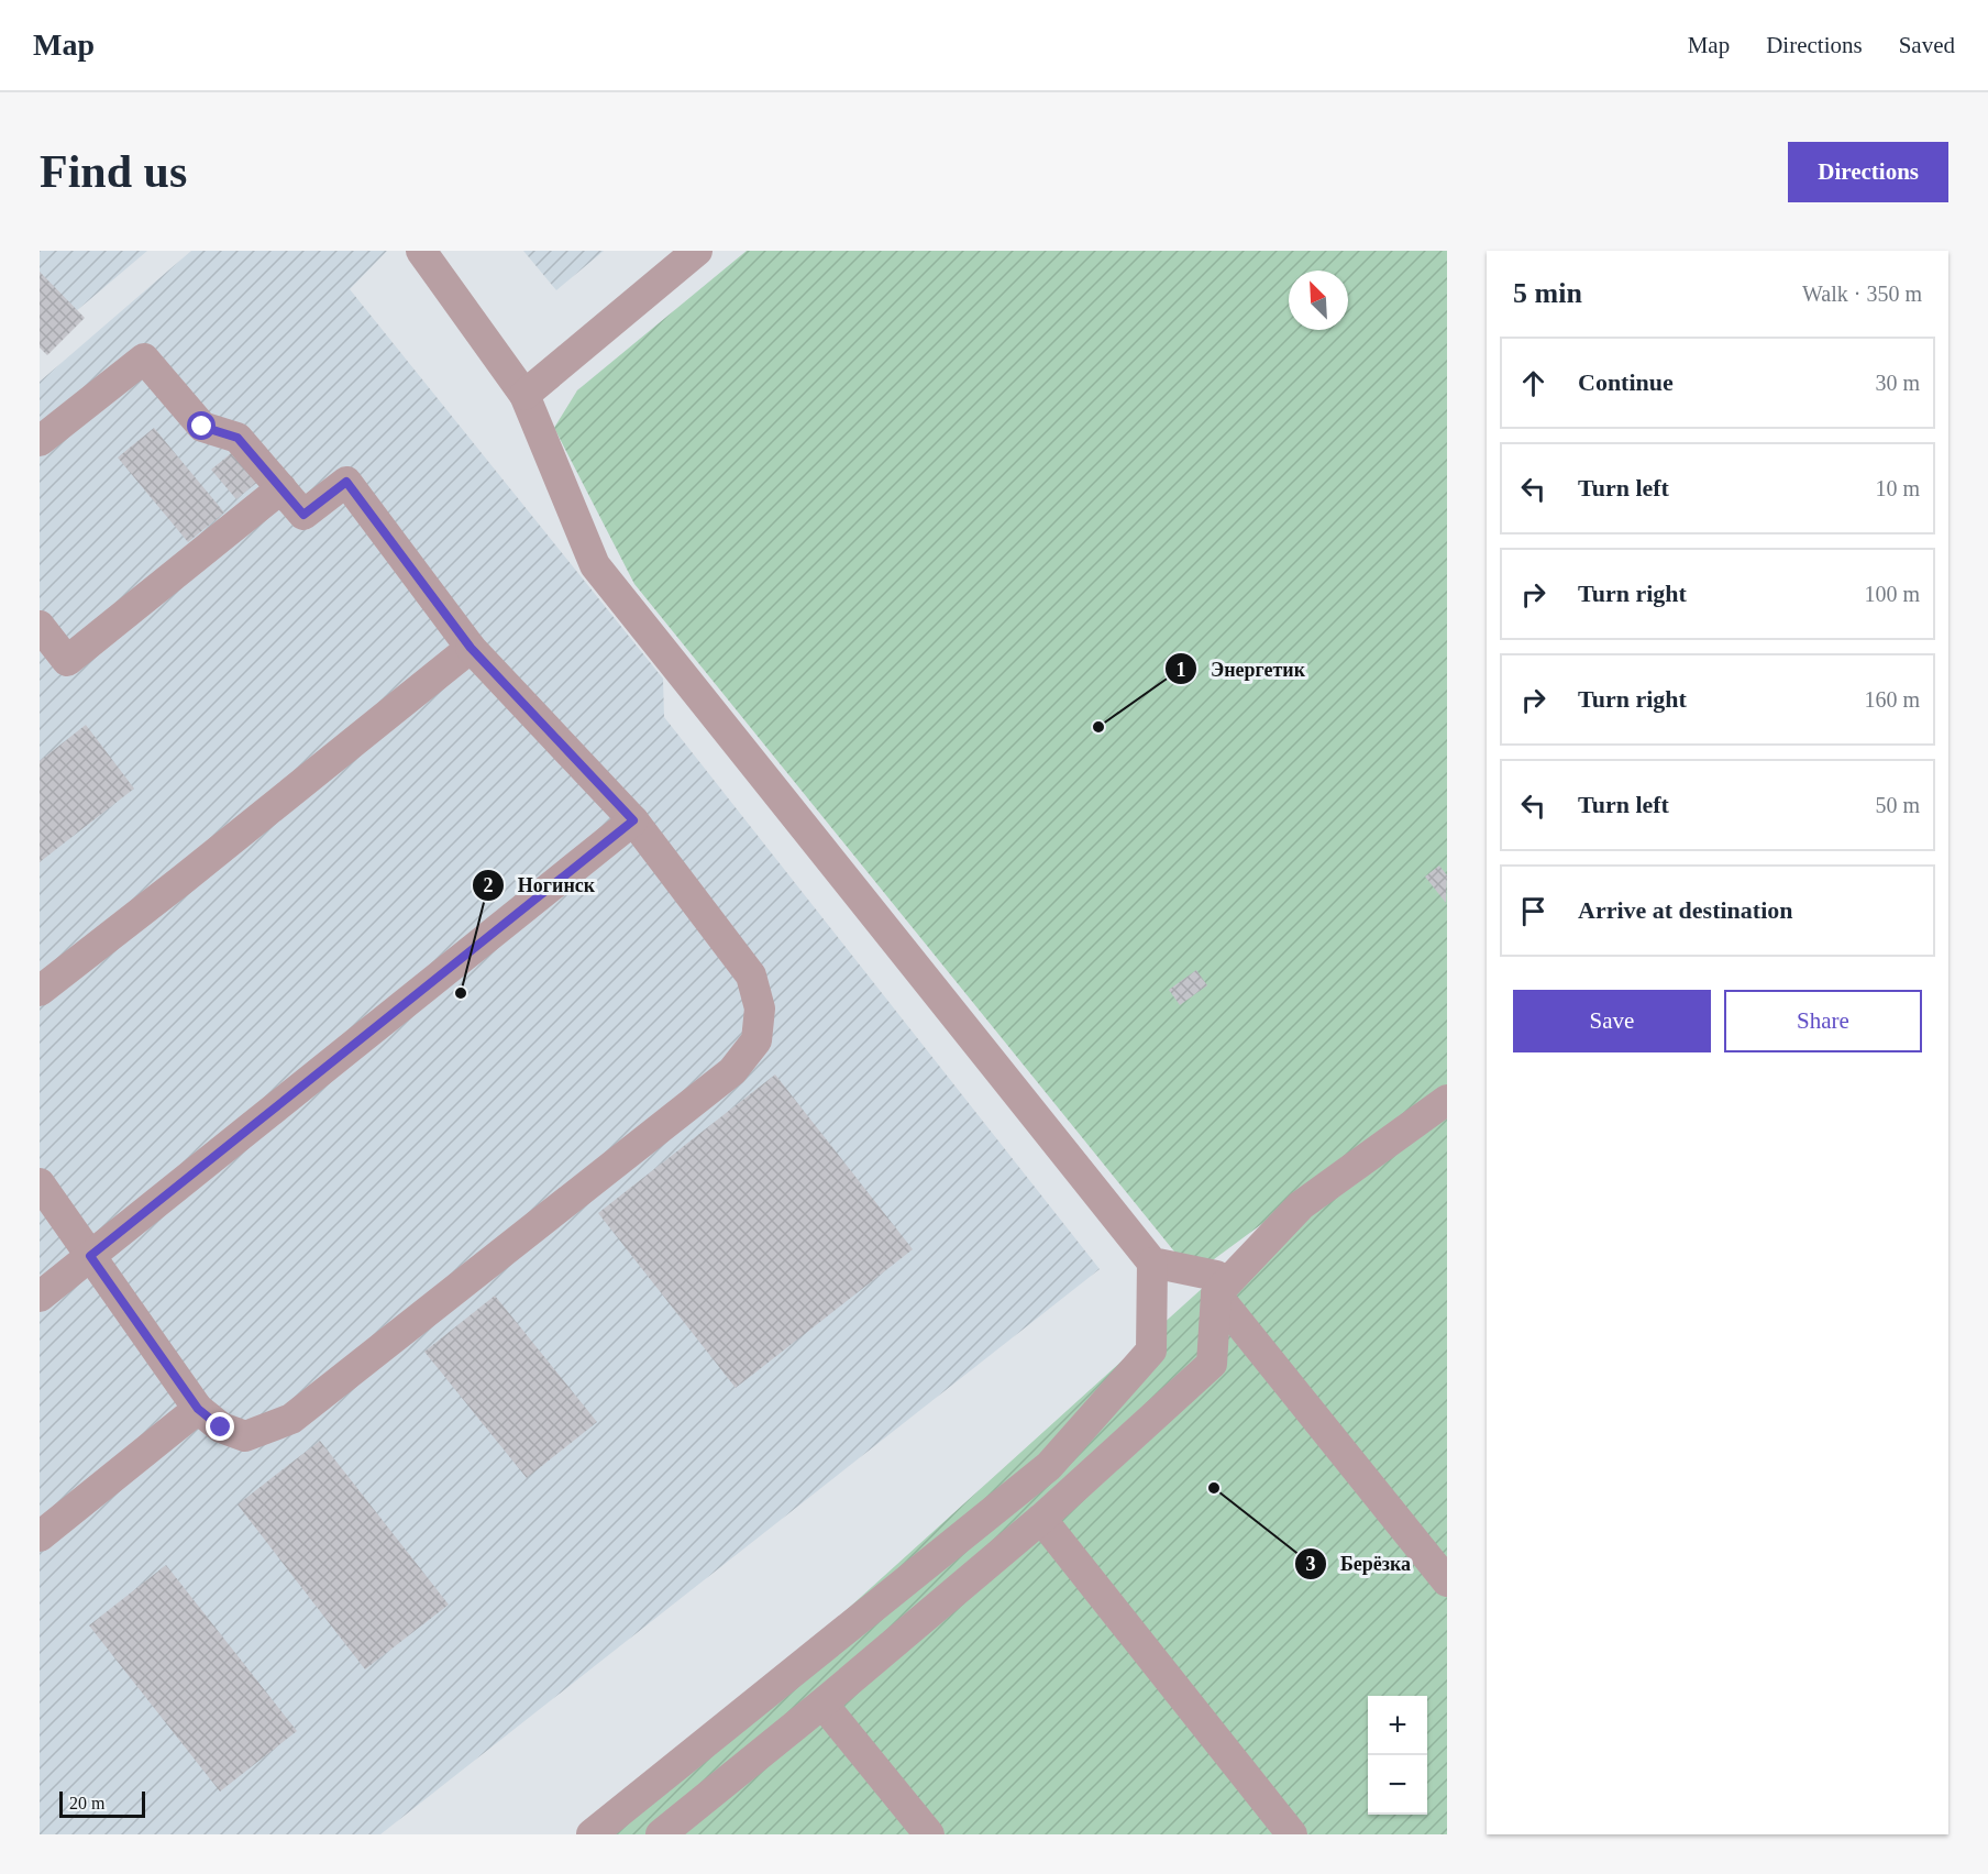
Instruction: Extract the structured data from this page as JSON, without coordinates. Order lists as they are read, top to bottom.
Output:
{
  "places": ["Энергетик", "Ногинск", "Берёзка"],
  "scale_bar": "20 m",
  "north": "top left",
  "page": {
    "header": "Map",
    "nav": ["Map", "Directions", "Saved"],
    "buttons": [
      "Directions",
      ["Save", "Share"]
    ],
    "title": "Find us",
    "heading": ["5 min", "Walk · 350 m"],
    "list": [
      ["Continue", "30 m"],
      ["Turn left", "10 m"],
      ["Turn right", "100 m"],
      ["Turn right", "160 m"],
      ["Turn left", "50 m"],
      "Arrive at destination"
    ],
    "map_buttons": ["+", "−"],
    "scale": "20 m"
  }
}
